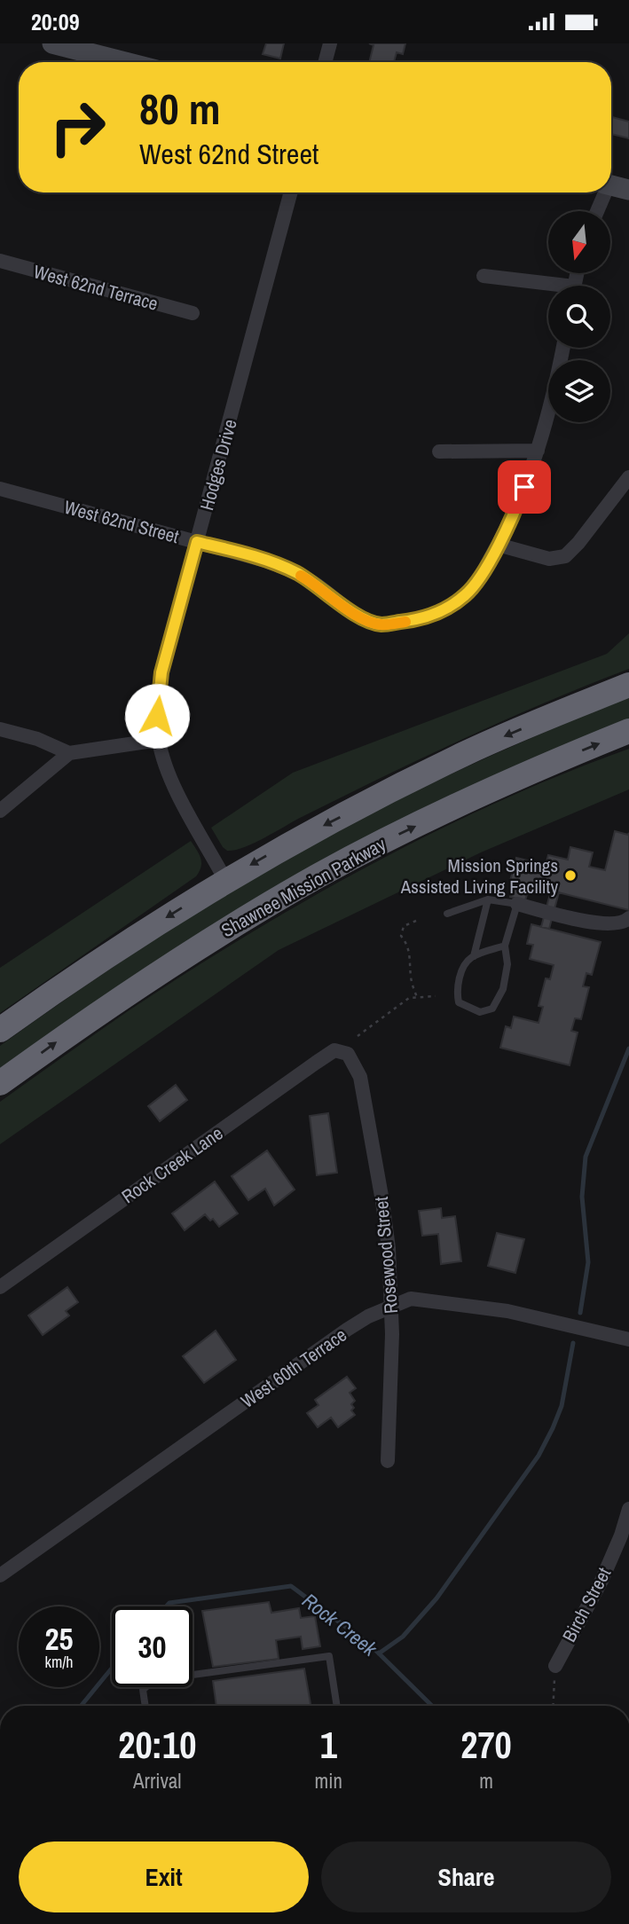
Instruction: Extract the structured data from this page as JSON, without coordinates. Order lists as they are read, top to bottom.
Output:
{
  "streets": {
    "highway": ["Shawnee Mission Parkway"],
    "street": [
      "West 62nd Terrace",
      "Hodges Drive",
      "West 62nd Street",
      "Rock Creek Lane",
      "Rosewood Street",
      "West 60th Terrace",
      "Birch Street"
    ]
  },
  "crossings": [
    ["Hodges Drive", "West 62nd Street"],
    ["Rock Creek Lane", "Rosewood Street"],
    ["Rosewood Street", "West 60th Terrace"]
  ],
  "water": ["Rock Creek"],
  "places": ["Mission Springs Assisted Living Facility"],
  "north": "bottom",
  "page": {
    "status": "20:09",
    "turn": ["80 m", "West 62nd Street"],
    "speed": "25 km/h",
    "limit": "30",
    "eta": [
      "20:10",
      "Arrival",
      "1",
      "min",
      "270",
      "m"
    ],
    "buttons": ["Exit", "Share"]
  }
}
